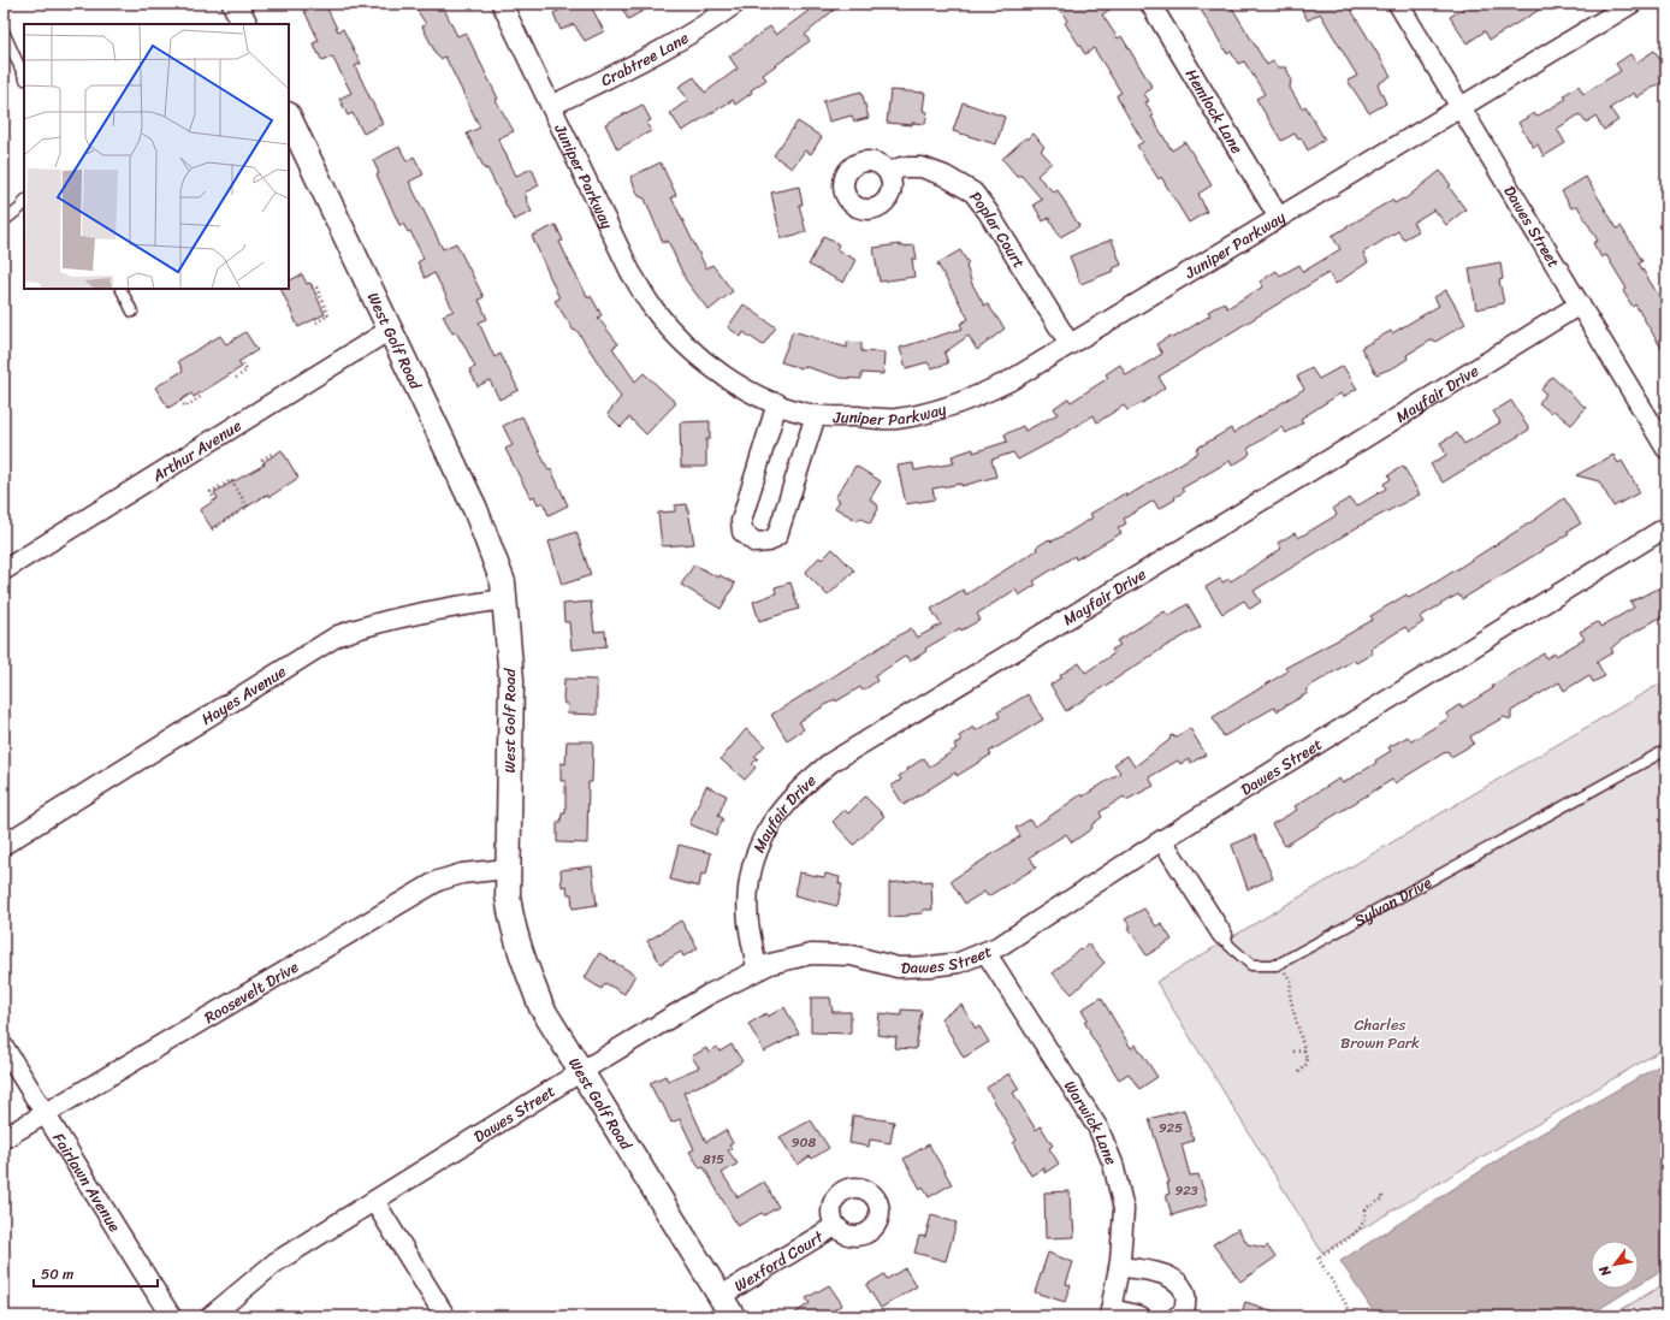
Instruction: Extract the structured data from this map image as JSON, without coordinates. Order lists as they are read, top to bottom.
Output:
{
  "streets": {
    "street": [
      "Crabtree Lane",
      "Hemlock Lane",
      "Juniper Parkway",
      "Dawes Street",
      "Poplar Court",
      "West Golf Road",
      "Mayfair Drive",
      "Arthur Avenue",
      "Hayes Avenue",
      "Sylvan Drive",
      "Roosevelt Drive",
      "Warwick Lane",
      "Fairlawn Avenue",
      "Wexford Court"
    ]
  },
  "crossings": [
    ["Crabtree Lane", "Juniper Parkway"],
    ["Hemlock Lane", "Juniper Parkway"],
    ["Juniper Parkway", "Dawes Street"],
    ["Juniper Parkway", "Poplar Court"],
    ["Dawes Street", "West Golf Road"],
    ["Dawes Street", "Mayfair Drive"],
    ["Dawes Street", "Sylvan Drive"],
    ["Dawes Street", "Warwick Lane"],
    ["West Golf Road", "Arthur Avenue"],
    ["West Golf Road", "Hayes Avenue"],
    ["West Golf Road", "Roosevelt Drive"],
    ["West Golf Road", "Wexford Court"],
    ["Roosevelt Drive", "Fairlawn Avenue"]
  ],
  "parks": ["Charles Brown Park"],
  "house_numbers": [
    "925",
    "908",
    "815",
    "923"
  ],
  "scale_bar": "50 m",
  "north": "bottom left"
}
